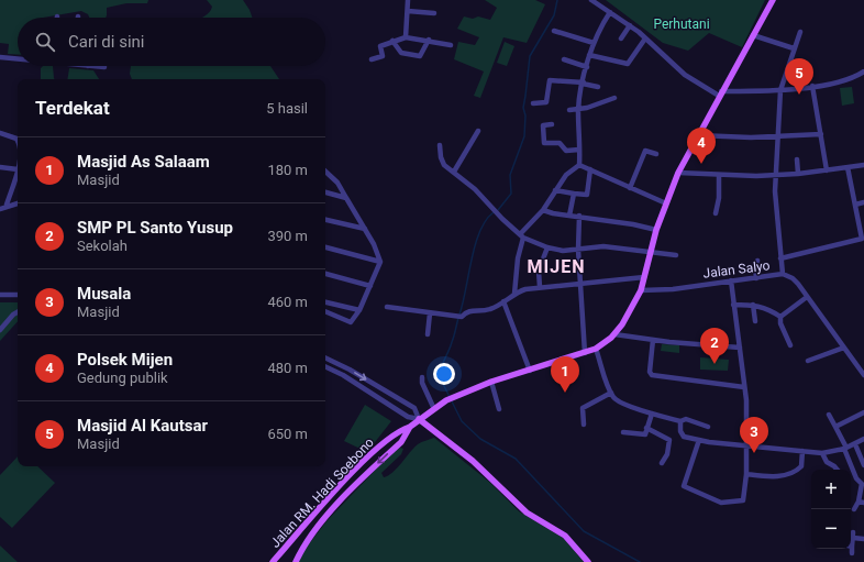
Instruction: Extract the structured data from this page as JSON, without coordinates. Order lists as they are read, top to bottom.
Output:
{
  "streets": {
    "main road": ["Jalan RM. Hadi Soebono"],
    "street": ["Jalan Salyo"]
  },
  "crossings": [
    ["Jalan Salyo", "Jalan RM. Hadi Soebono"]
  ],
  "districts": ["MIJEN"],
  "parks": ["Perhutani"],
  "page": {
    "search": "Cari di sini",
    "pins": [
      "5",
      "4",
      "2",
      "1",
      "3"
    ],
    "heading": ["Terdekat", "5 hasil"],
    "list": [
      {
        "mark": "1",
        "name": "Masjid As Salaam",
        "note": "Masjid",
        "value": "180 m"
      },
      {
        "mark": "2",
        "name": "SMP PL Santo Yusup",
        "note": "Sekolah",
        "value": "390 m"
      },
      {
        "mark": "3",
        "name": "Musala",
        "note": "Masjid",
        "value": "460 m"
      },
      {
        "mark": "4",
        "name": "Polsek Mijen",
        "note": "Gedung publik",
        "value": "480 m"
      },
      {
        "mark": "5",
        "name": "Masjid Al Kautsar",
        "note": "Masjid",
        "value": "650 m"
      }
    ],
    "map_buttons": ["+", "−"]
  }
}
